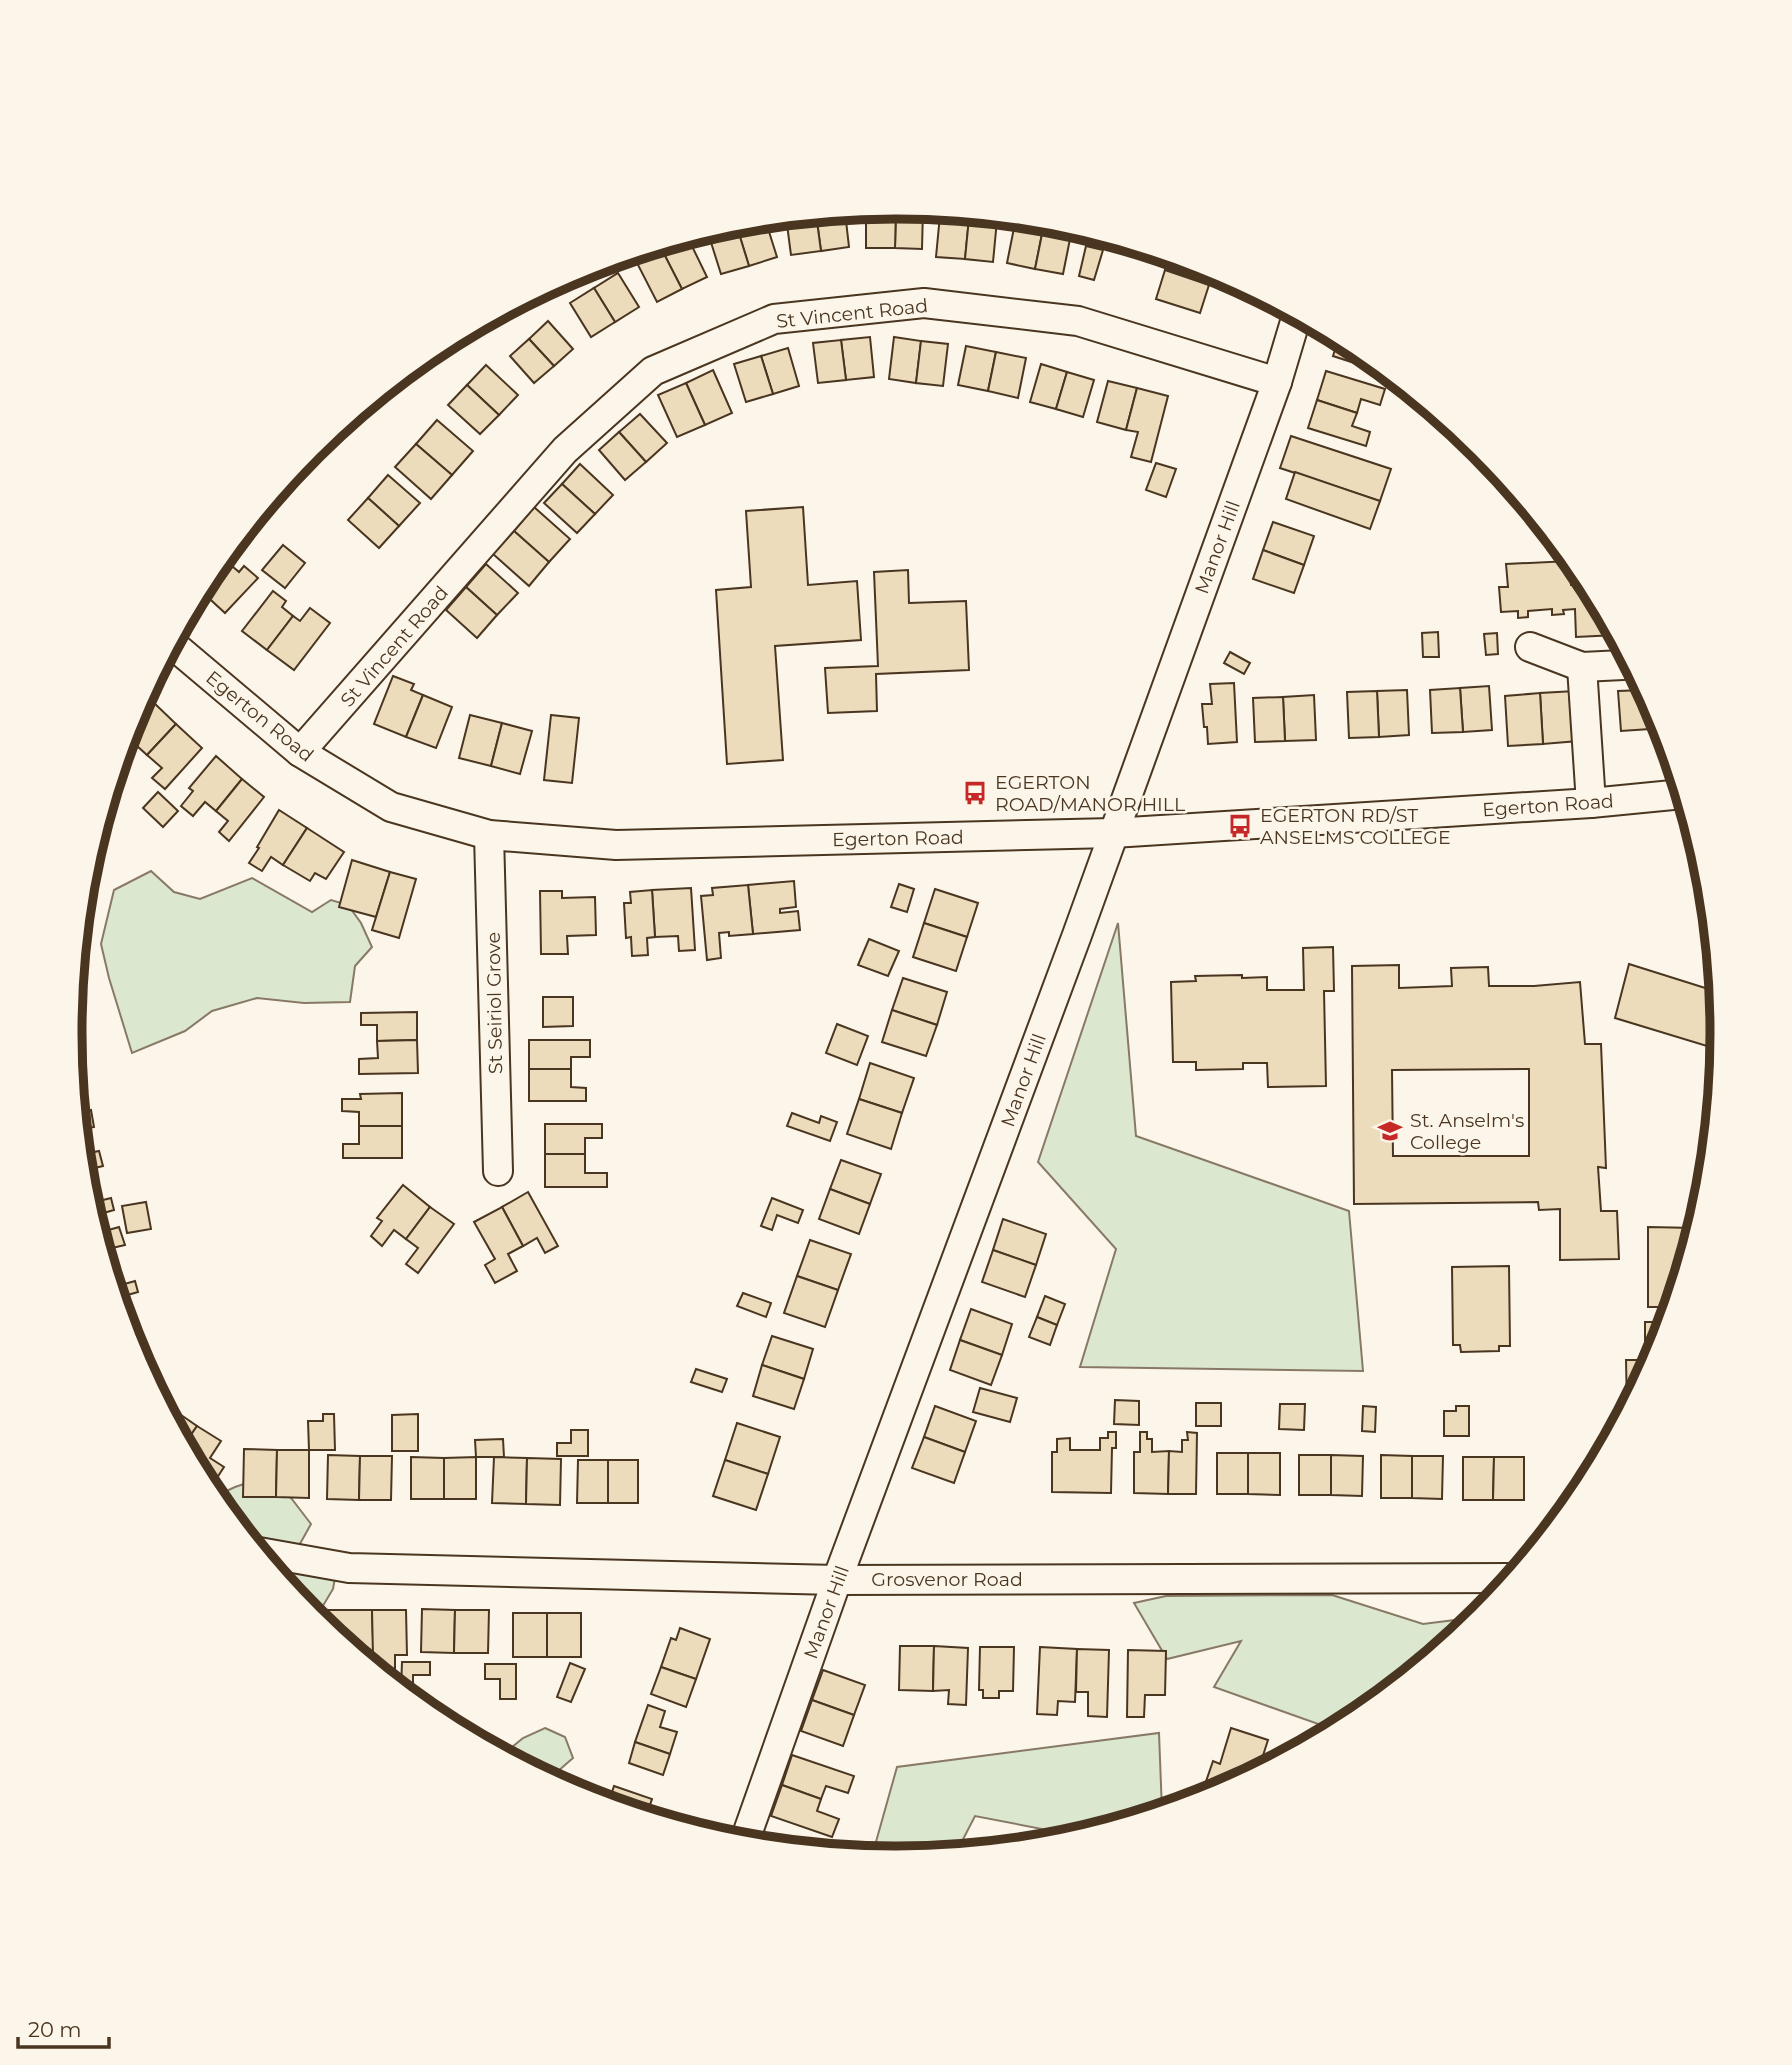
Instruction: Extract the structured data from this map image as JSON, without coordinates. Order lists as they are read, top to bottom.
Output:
{
  "streets": {
    "street": [
      "St Vincent Road",
      "Manor Hill",
      "Egerton Road",
      "St Seiriol Grove",
      "Grosvenor Road"
    ]
  },
  "crossings": [
    ["St Vincent Road", "Manor Hill"],
    ["St Vincent Road", "Egerton Road"],
    ["Manor Hill", "Egerton Road"],
    ["Manor Hill", "Grosvenor Road"],
    ["Egerton Road", "St Seiriol Grove"]
  ],
  "places": {
    "bus stop": ["EGERTON ROAD/MANOR HILL", "EGERTON RD/ST ANSELMS COLLEGE"],
    "school or university": ["St. Anselm's College"]
  },
  "scale_bar": "20 m"
}
